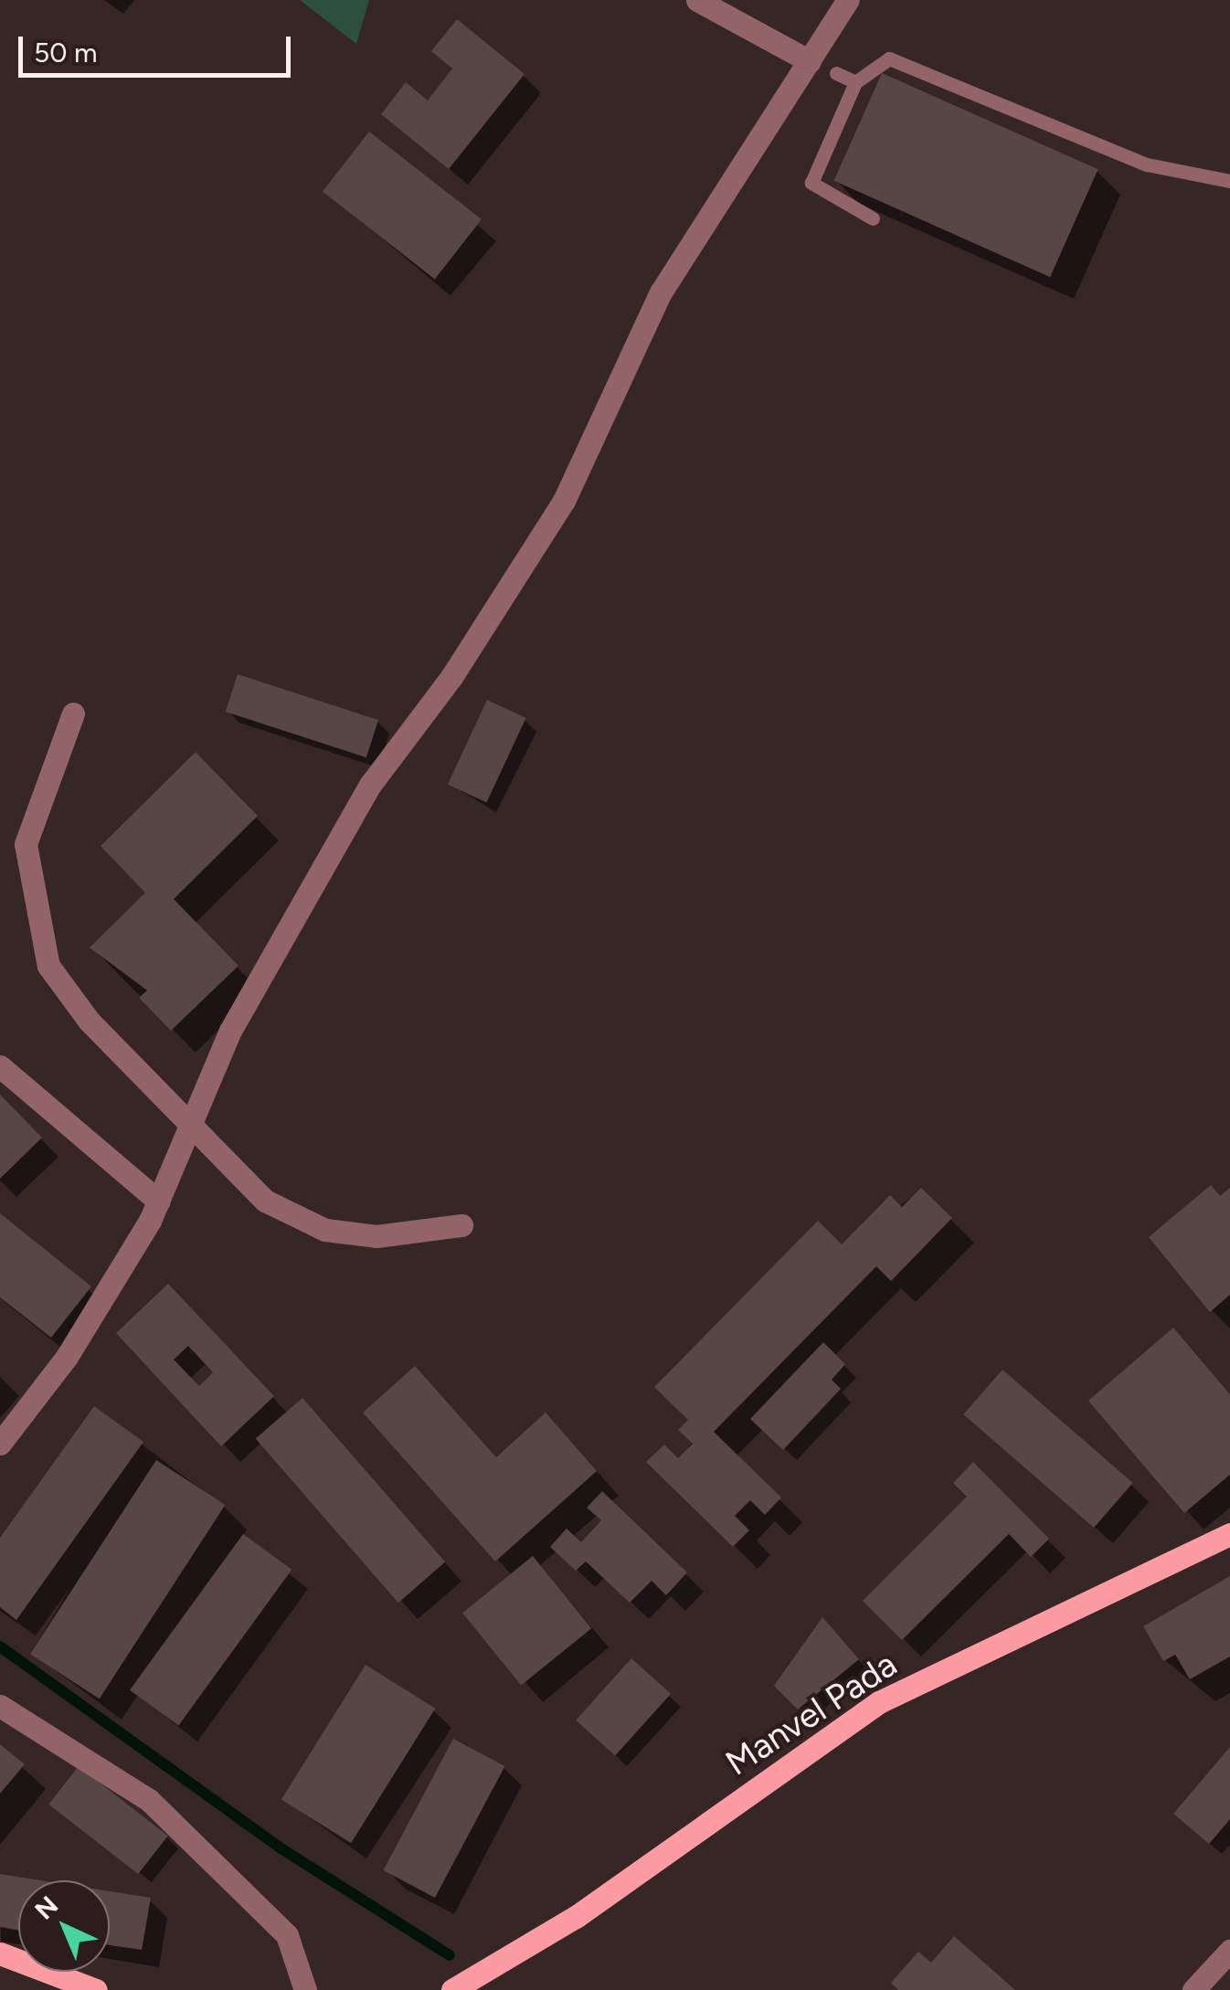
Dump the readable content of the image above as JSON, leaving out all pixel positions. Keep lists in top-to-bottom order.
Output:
{
  "streets": {
    "main road": ["Manvel Pada"]
  },
  "scale_bar": "50 m",
  "north": "top left"
}
